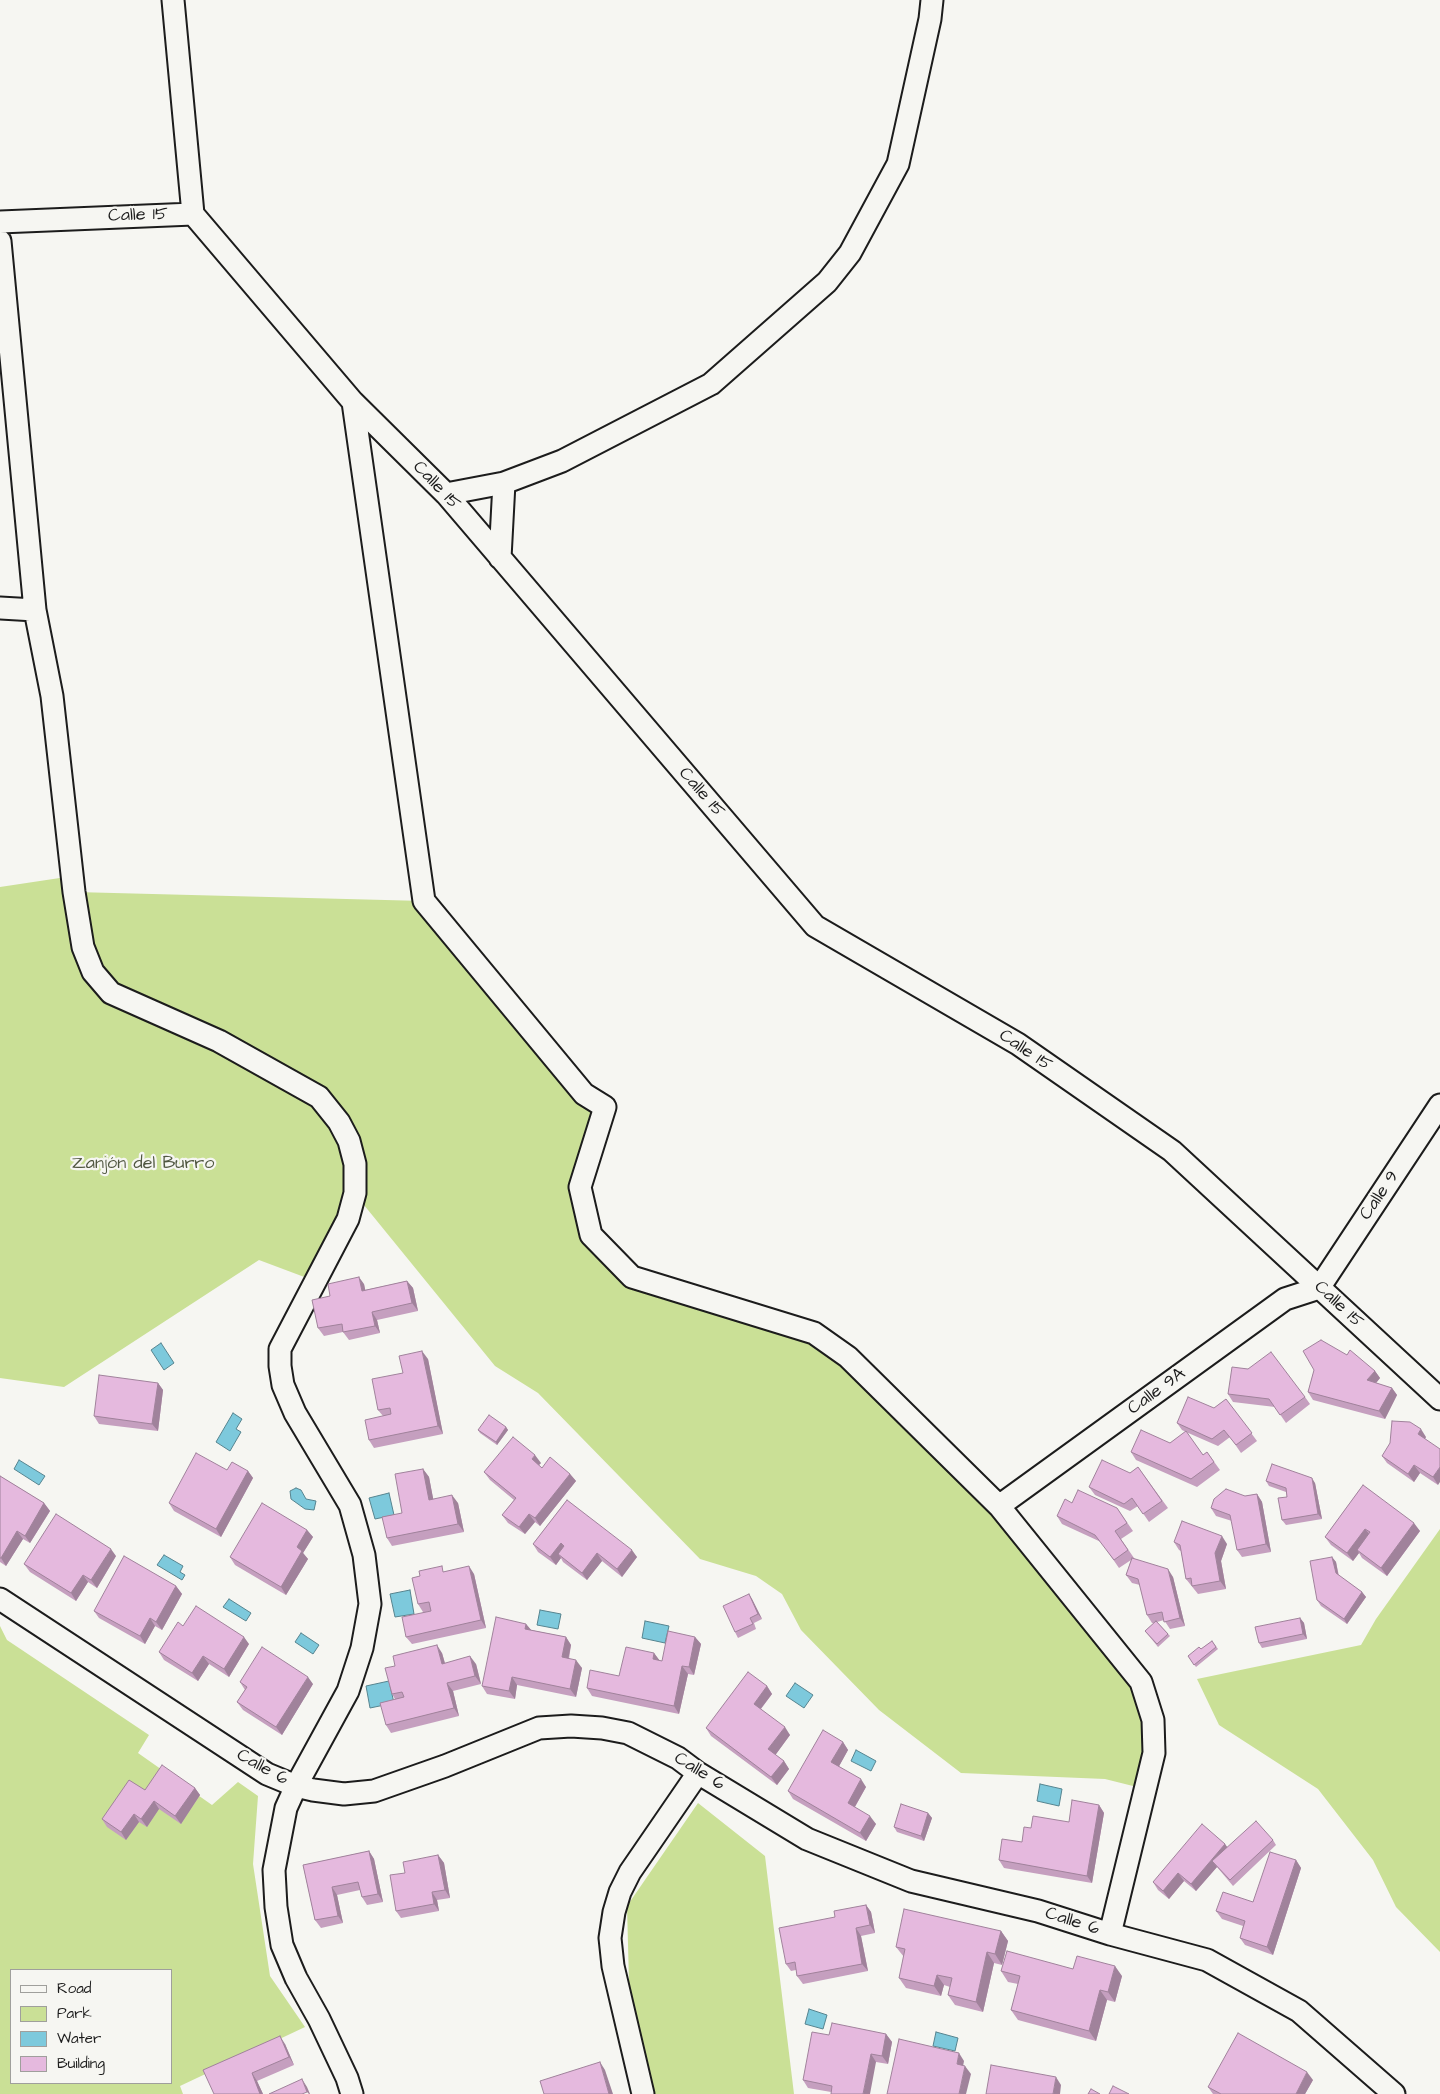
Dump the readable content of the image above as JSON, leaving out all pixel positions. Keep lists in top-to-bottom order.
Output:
{
  "streets": {
    "street": [
      "Calle 15",
      "Calle 9",
      "Calle 9A",
      "Calle 6"
    ]
  },
  "crossings": [
    ["Calle 15", "Calle 9"],
    ["Calle 15", "Calle 9A"],
    ["Calle 9", "Calle 9A"]
  ],
  "parks": ["Zanjón del Burro"],
  "legend": [
    "Road",
    "Park",
    "Water",
    "Building"
  ]
}
